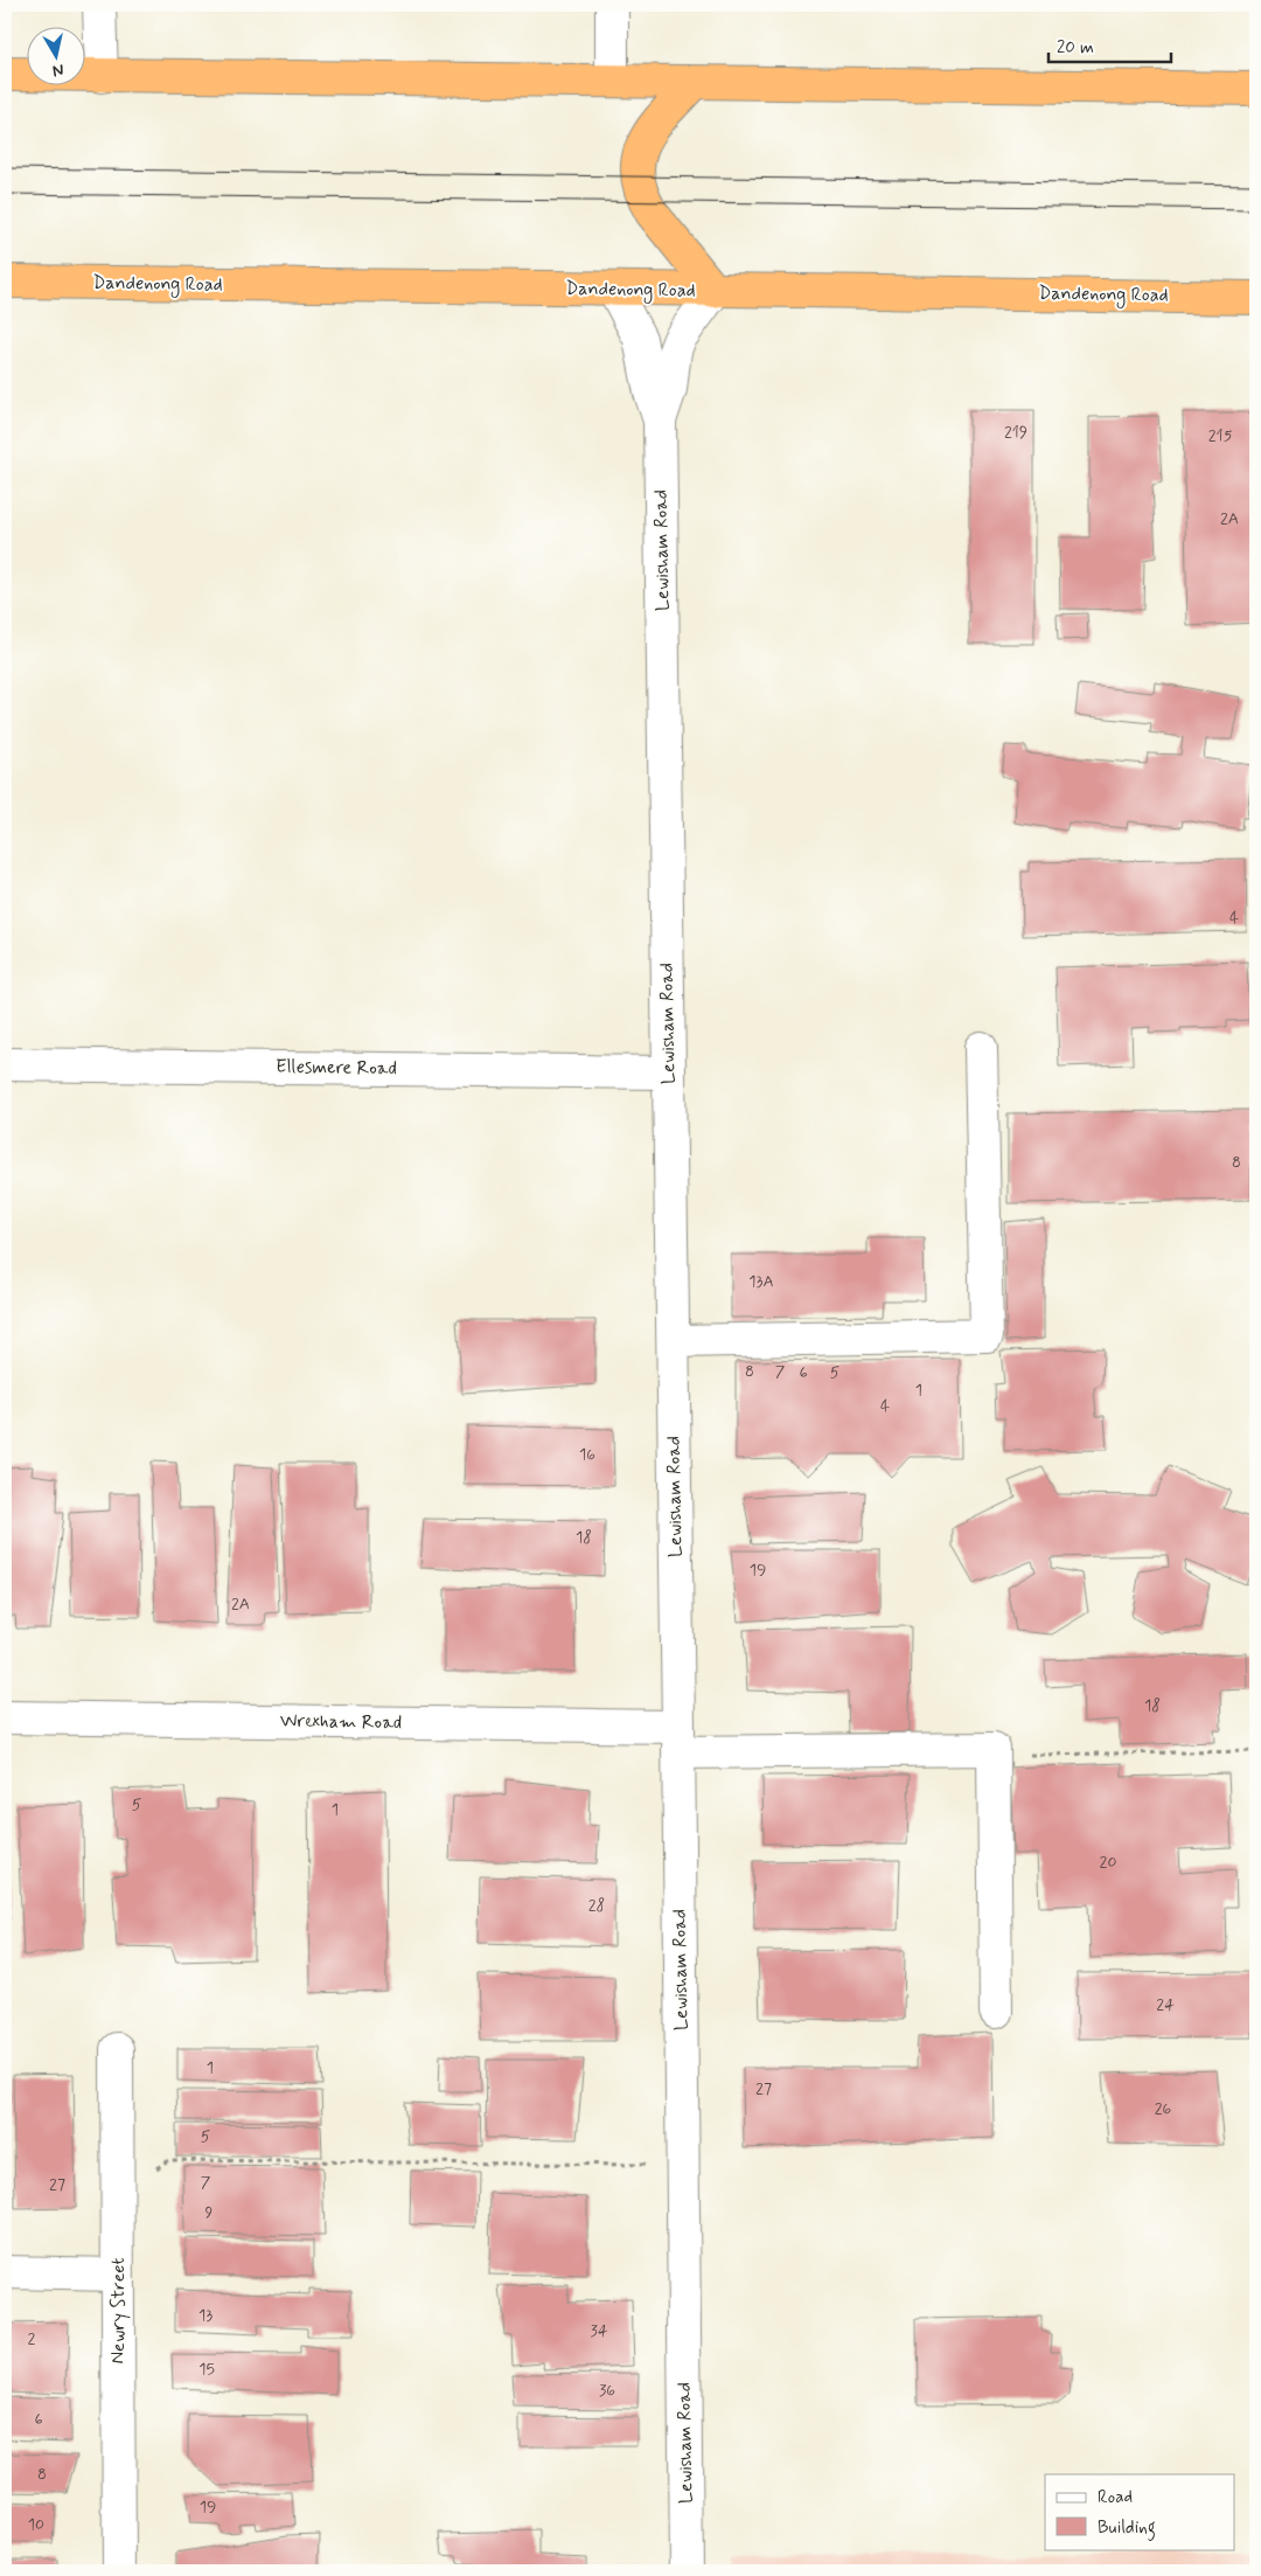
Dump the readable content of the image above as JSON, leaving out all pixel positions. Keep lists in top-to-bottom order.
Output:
{
  "streets": {
    "highway": ["Dandenong Road"],
    "street": [
      "Lewisham Road",
      "Ellesmere Road",
      "Wrexham Road",
      "Newry Street"
    ]
  },
  "crossings": [
    ["Dandenong Road", "Lewisham Road"],
    ["Lewisham Road", "Ellesmere Road"],
    ["Lewisham Road", "Wrexham Road"]
  ],
  "house_numbers": [
    "219",
    "215",
    "2A",
    "4",
    "8",
    "13A",
    "8",
    "7",
    "6",
    "5",
    "1",
    "4",
    "16",
    "18",
    "19",
    "2A",
    "18",
    "5",
    "1",
    "20",
    "28",
    "24",
    "1",
    "27",
    "26",
    "5",
    "7",
    "27",
    "9",
    "13",
    "34",
    "2",
    "15",
    "36",
    "6",
    "8",
    "19",
    "10"
  ],
  "legend": ["Road", "Building"],
  "scale_bar": "20 m",
  "north": "bottom"
}
